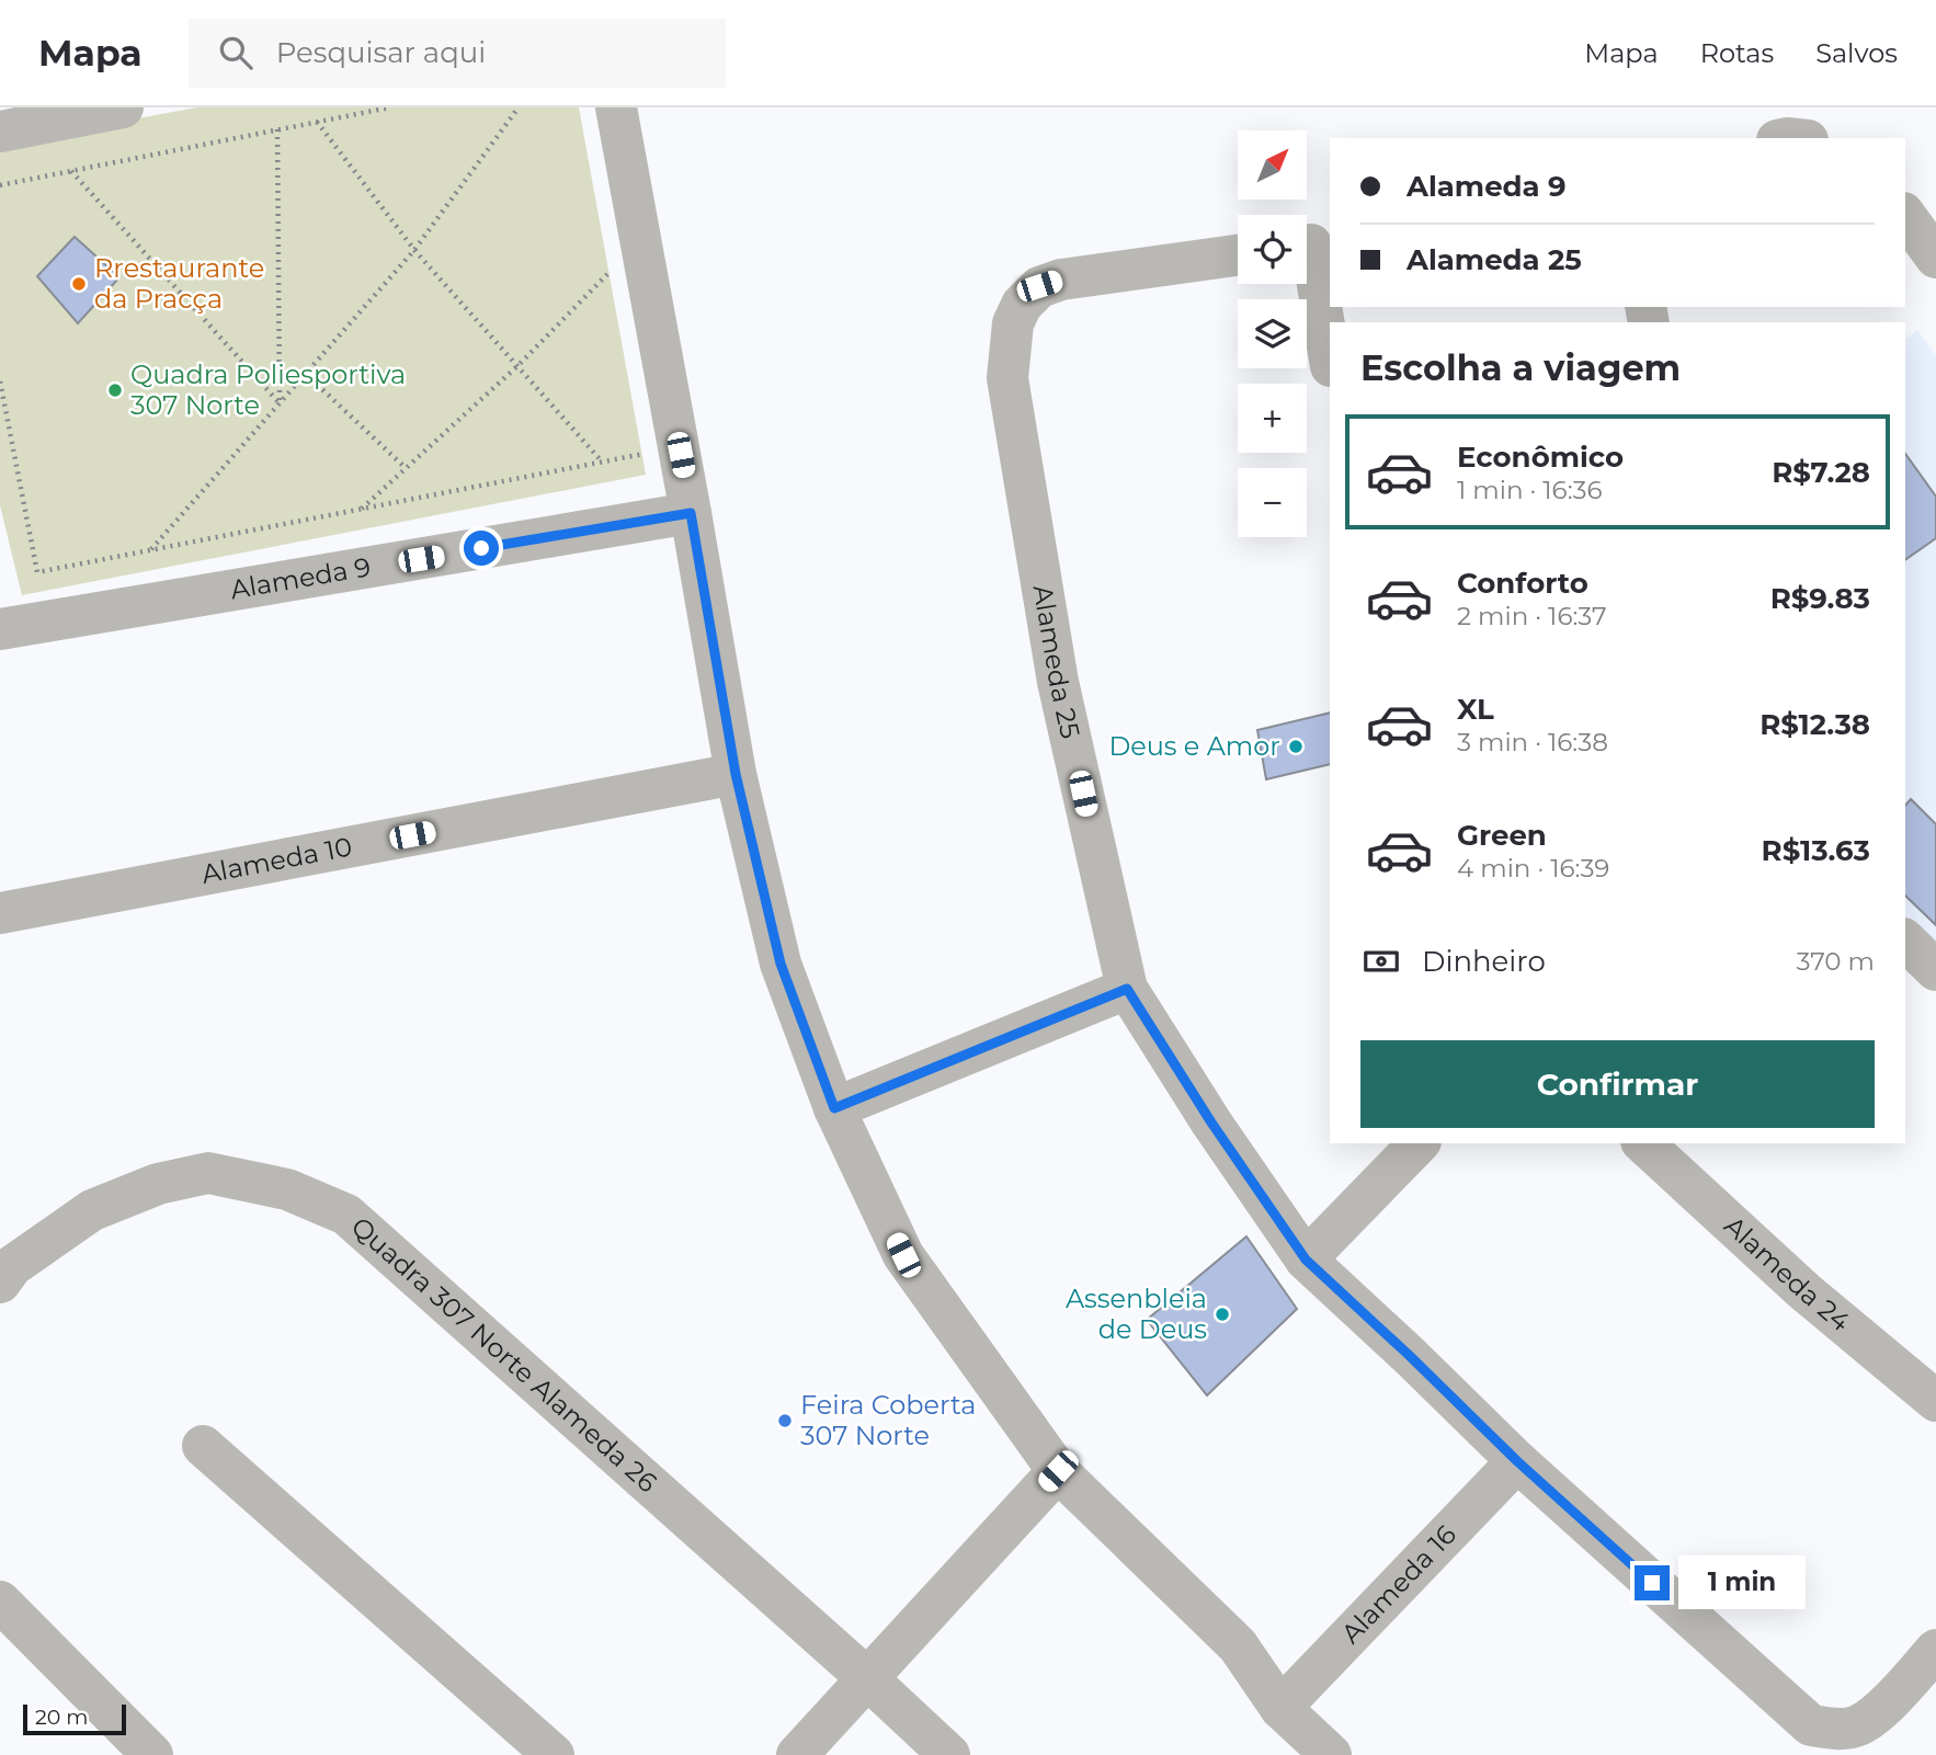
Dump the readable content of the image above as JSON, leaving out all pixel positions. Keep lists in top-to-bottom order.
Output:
{
  "streets": {
    "street": [
      "Alameda 9",
      "Alameda 25",
      "Alameda 10",
      "Alameda 24",
      "Quadra 307 Norte Alameda 26",
      "Alameda 16"
    ]
  },
  "crossings": [
    ["Alameda 25", "Alameda 16"]
  ],
  "places": [
    "Rrestaurante da Pracça",
    "Quadra Poliesportiva 307 Norte",
    "Deus e Amor",
    "Assenbleia de Deus",
    "Feira Coberta 307 Norte"
  ],
  "scale_bar": "20 m",
  "north": "top right",
  "page": {
    "header": "Mapa",
    "search": "Pesquisar aqui",
    "nav": ["Mapa", "Rotas", "Salvos"],
    "map_buttons": ["+", "−"],
    "banner": ["Alameda 9", "Alameda 25"],
    "heading": "Escolha a viagem",
    "list": [
      {
        "name": "Econômico",
        "note": "1 min · 16:36",
        "value": "R$7.28"
      },
      {
        "name": "Conforto",
        "note": "2 min · 16:37",
        "value": "R$9.83"
      },
      {
        "name": "XL",
        "note": "3 min · 16:38",
        "value": "R$12.38"
      },
      {
        "name": "Green",
        "note": "4 min · 16:39",
        "value": "R$13.63"
      }
    ],
    "pay": ["Dinheiro", "370 m"],
    "buttons": "Confirmar",
    "bubble": "1 min",
    "scale": "20 m"
  }
}
